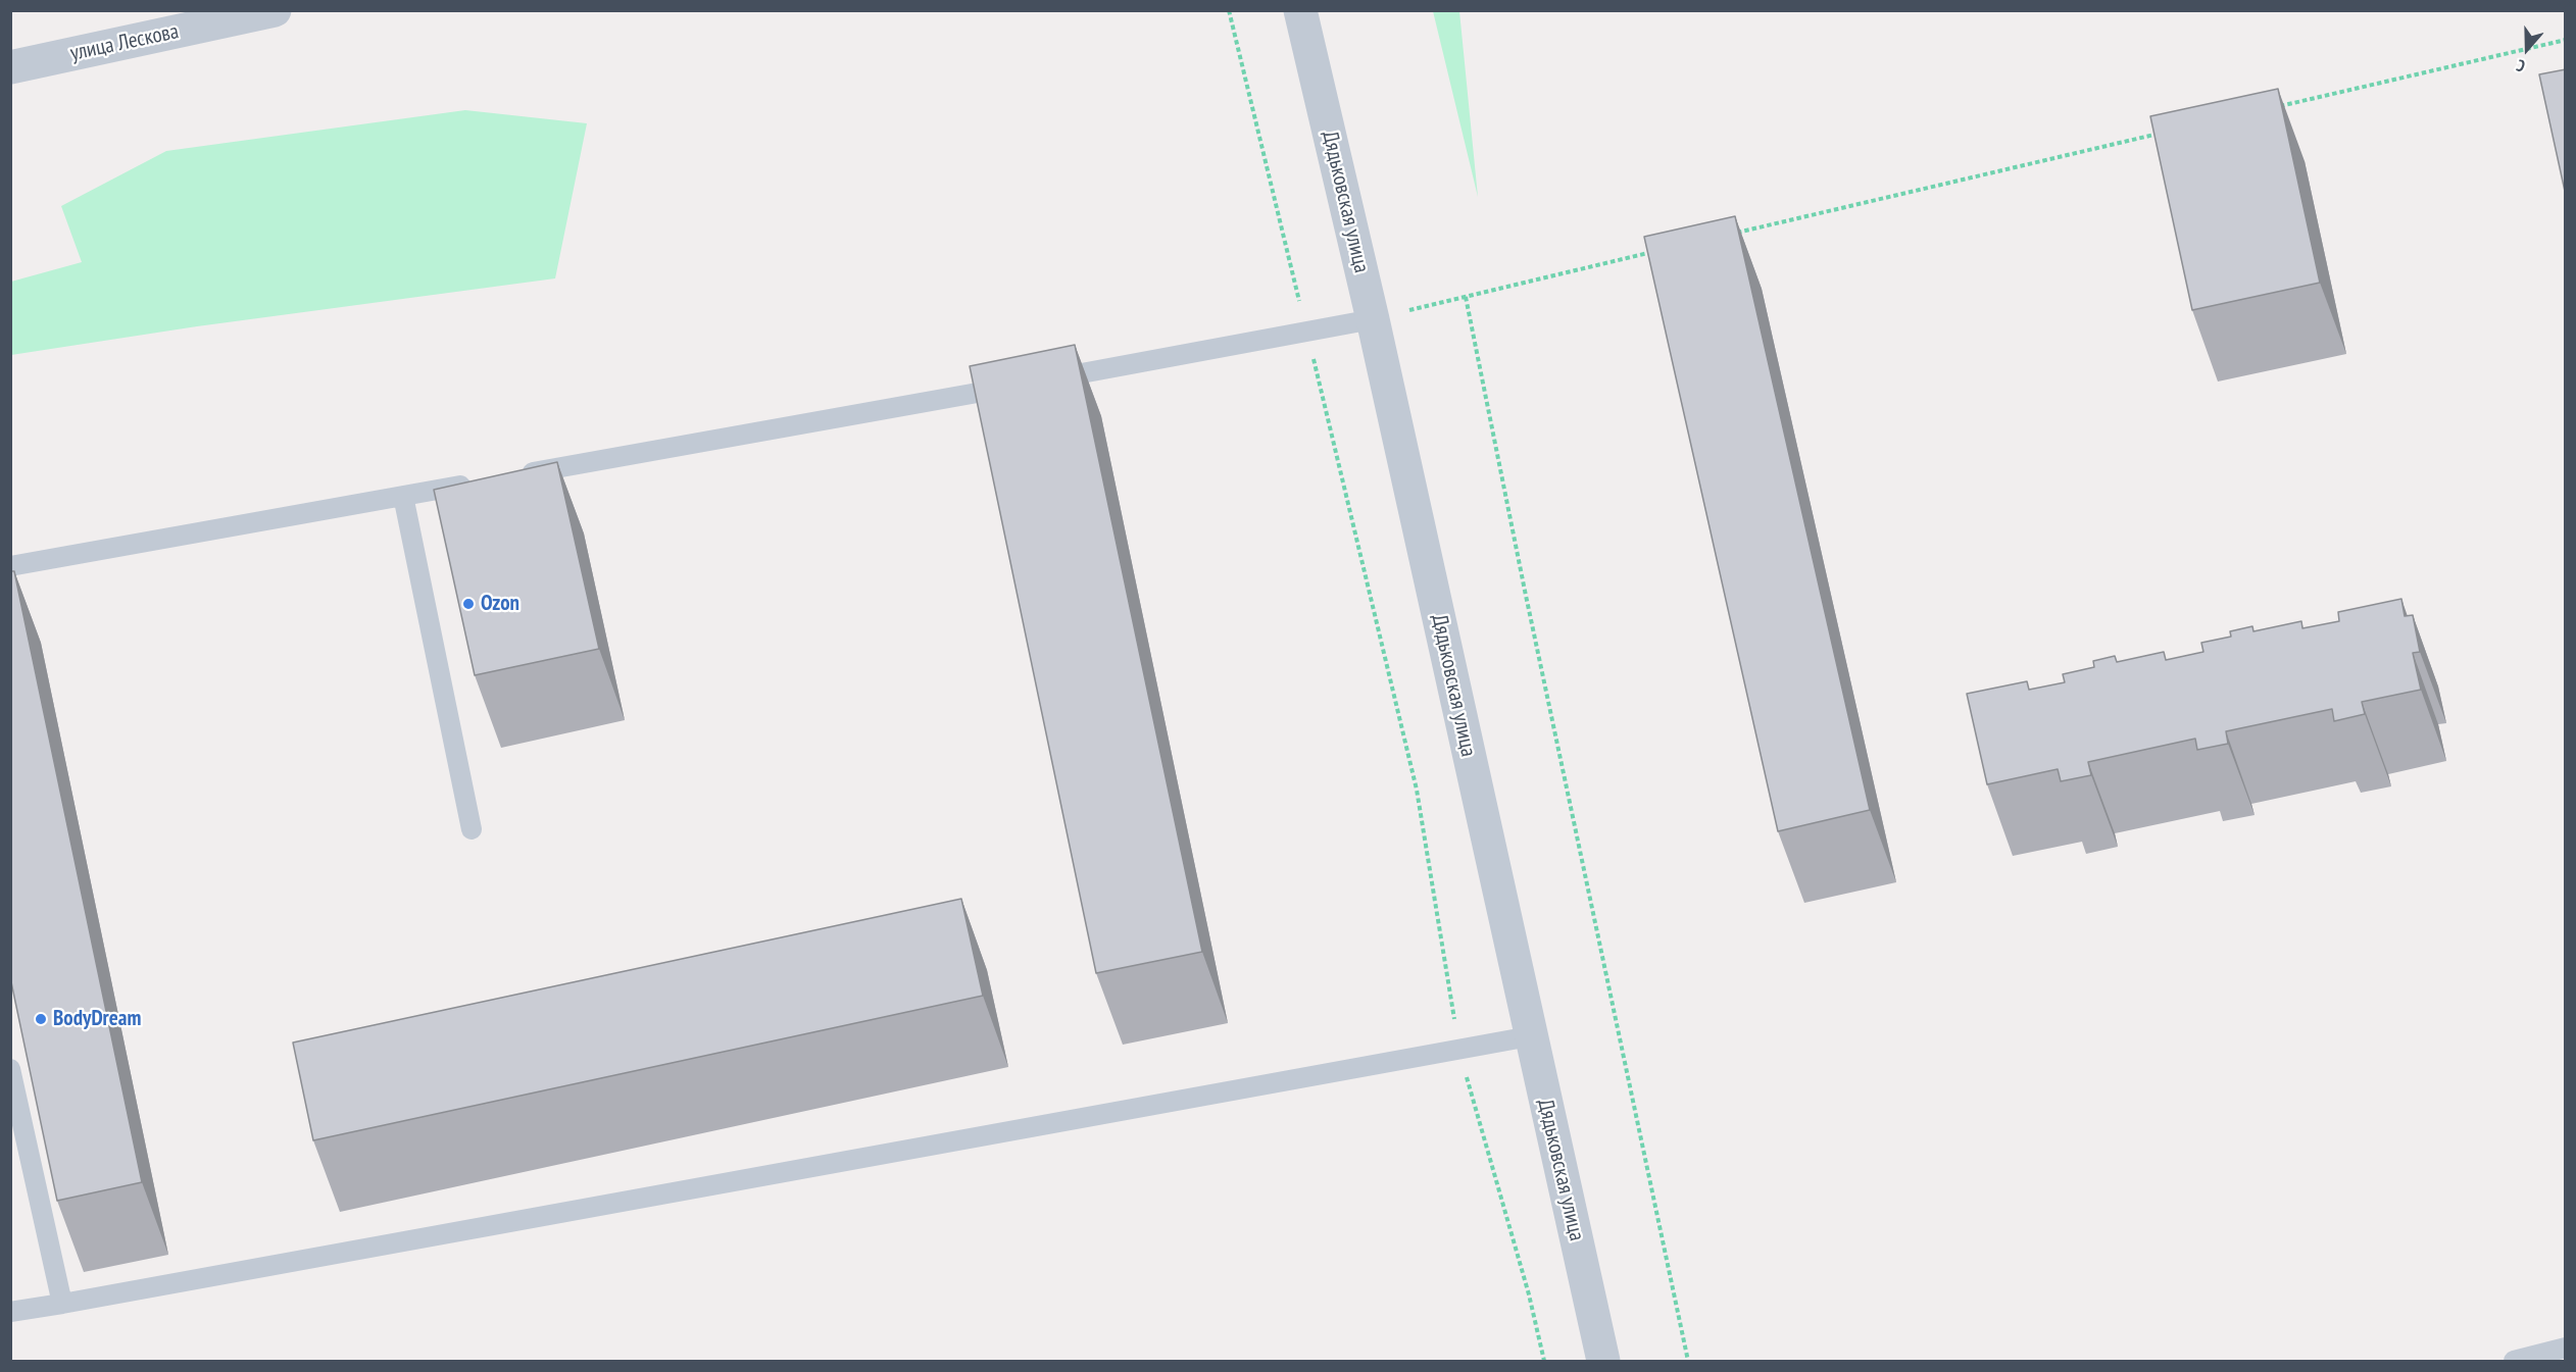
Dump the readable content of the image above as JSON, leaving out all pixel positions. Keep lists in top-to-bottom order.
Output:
{
  "streets": {
    "street": ["улица Лескова", "Дядьковская улица"]
  },
  "places": ["Ozon", "BodyDream"],
  "north": "bottom"
}
